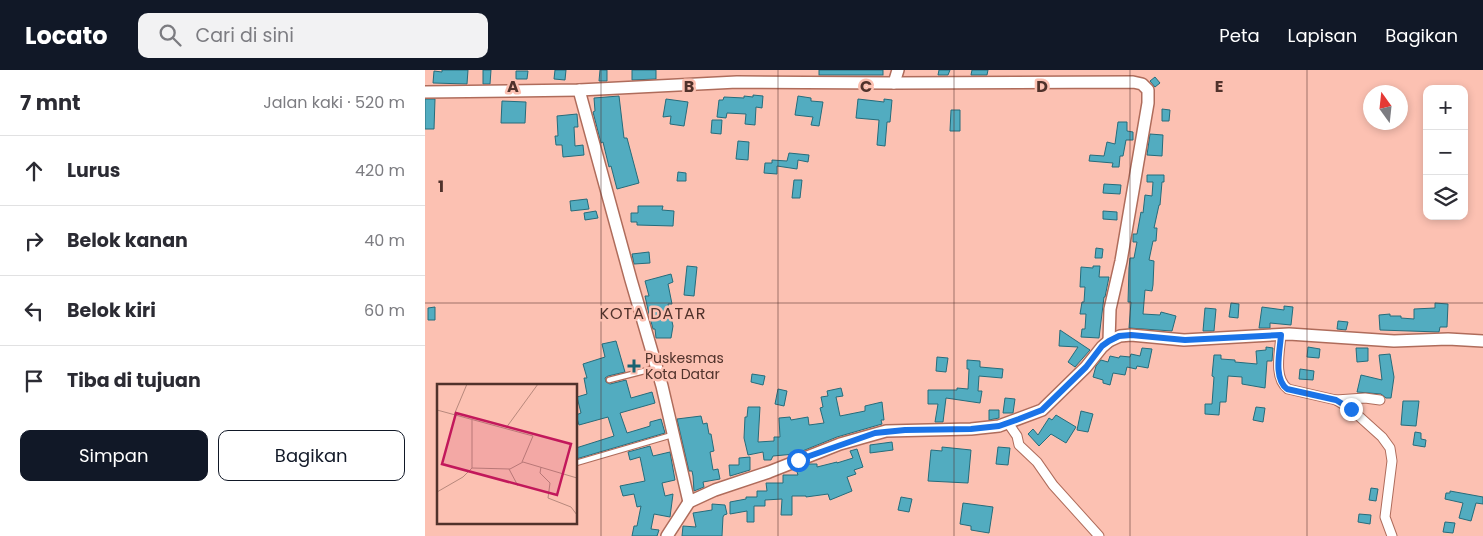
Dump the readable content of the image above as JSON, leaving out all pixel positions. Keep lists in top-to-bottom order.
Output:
{
  "districts": ["KOTA DATAR"],
  "places": {
    "health": ["Puskesmas Kota Datar"]
  },
  "north": "top",
  "page": {
    "header": "Locato",
    "search": "Cari di sini",
    "nav": ["Peta", "Lapisan", "Bagikan"],
    "heading": ["7 mnt", "Jalan kaki · 520 m"],
    "map_buttons": ["+", "−"],
    "list": [
      ["Lurus", "420 m"],
      ["Belok kanan", "40 m"],
      ["Belok kiri", "60 m"],
      "Tiba di tujuan"
    ],
    "buttons": ["Simpan", "Bagikan"]
  },
  "grid": {
    "columns": [
      "A",
      "B",
      "C",
      "D",
      "E"
    ],
    "rows": ["1"]
  }
}
